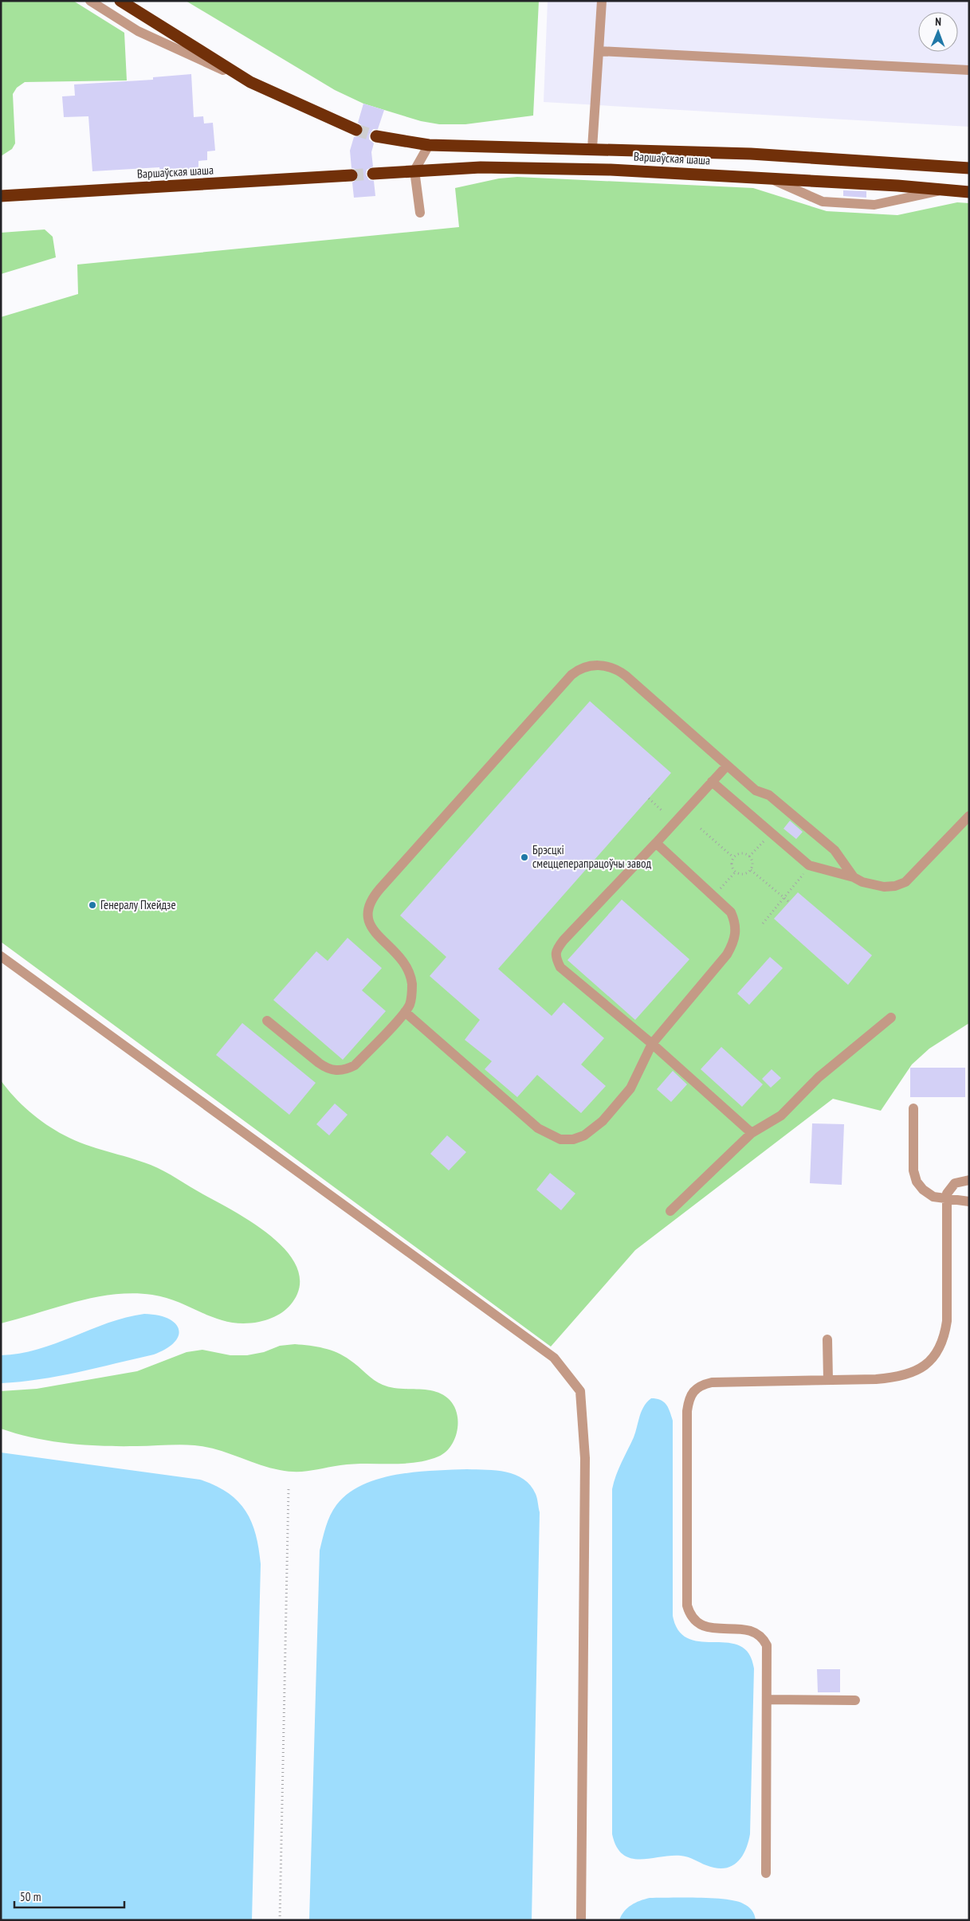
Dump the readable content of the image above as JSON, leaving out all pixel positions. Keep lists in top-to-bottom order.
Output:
{
  "streets": {
    "highway": ["Варшаўская шаша"]
  },
  "places": ["Брэсцкі смеццеперапрацоўчы завод", "Генералу Пхейдзе"],
  "scale_bar": "50 m",
  "north": "top"
}
